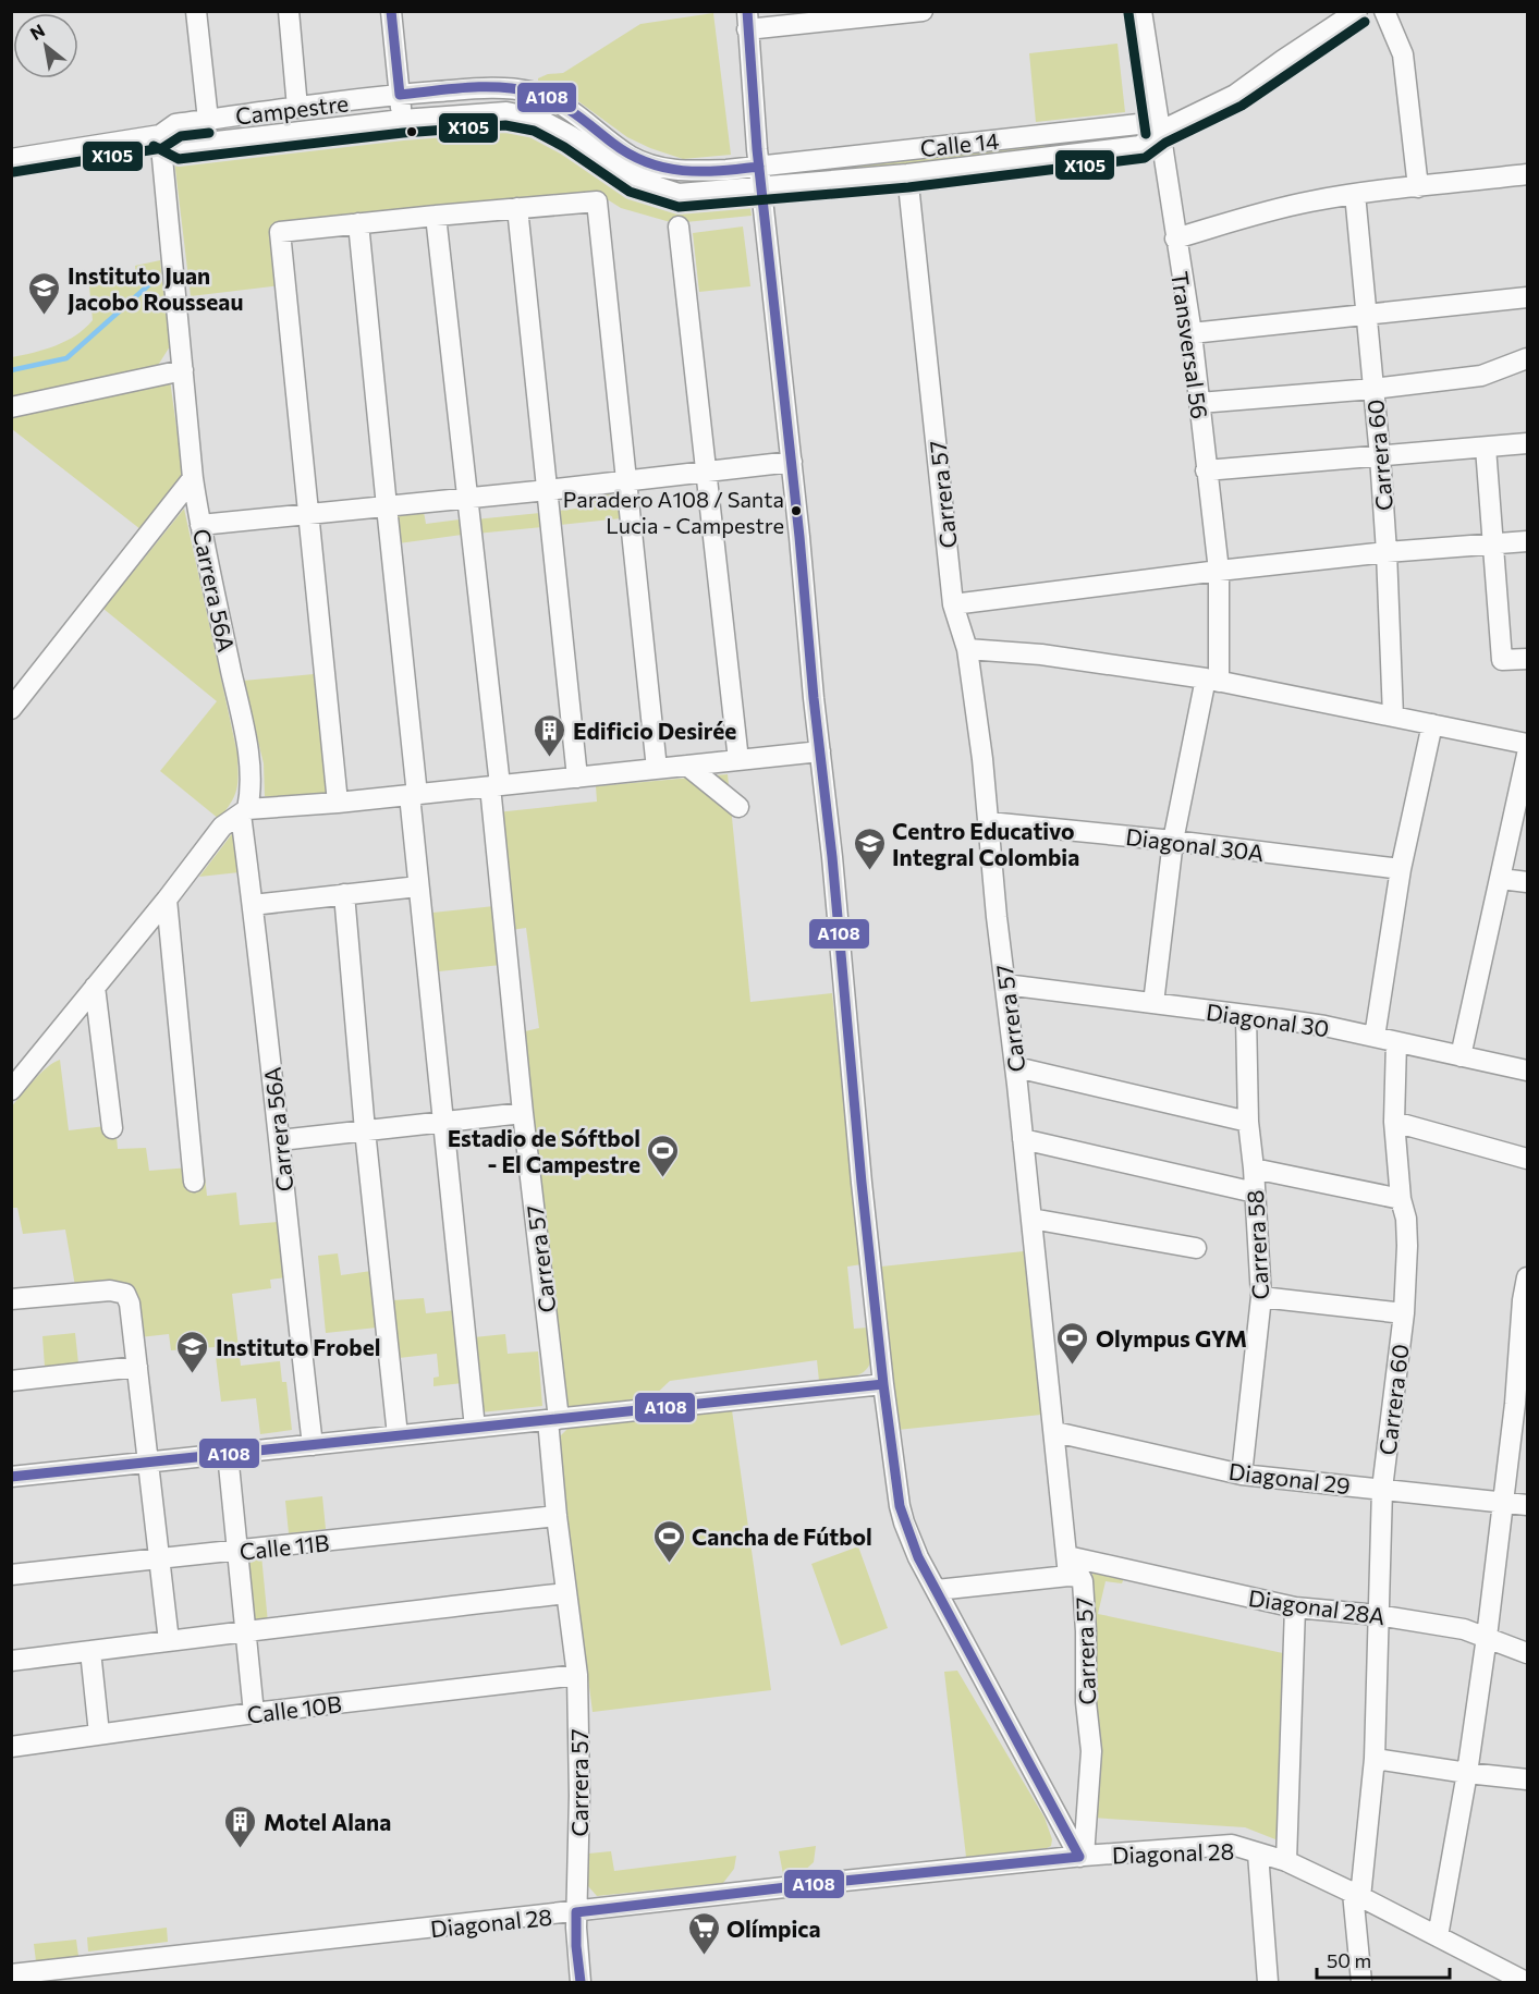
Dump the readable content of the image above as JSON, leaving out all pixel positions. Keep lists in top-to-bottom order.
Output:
{
  "streets": {
    "street": [
      "Campestre",
      "Calle 14",
      "Transversal 56",
      "Carrera 60",
      "Carrera 57",
      "Carrera 56A",
      "Diagonal 30A",
      "Diagonal 30",
      "Carrera 58",
      "Diagonal 29",
      "Calle 11B",
      "Diagonal 28A",
      "Calle 10B",
      "Diagonal 28"
    ]
  },
  "crossings": [
    ["Campestre", "Calle 14"],
    ["Campestre", "Carrera 56A"],
    ["Calle 14", "Transversal 56"],
    ["Calle 14", "Carrera 57"],
    ["Carrera 60", "Diagonal 30"],
    ["Carrera 60", "Diagonal 29"],
    ["Carrera 60", "Diagonal 28A"],
    ["Carrera 60", "Diagonal 28"],
    ["Carrera 57", "Diagonal 30A"],
    ["Carrera 57", "Diagonal 30"],
    ["Carrera 57", "Diagonal 29"],
    ["Carrera 57", "Calle 11B"],
    ["Carrera 57", "Diagonal 28A"],
    ["Carrera 57", "Calle 10B"],
    ["Carrera 57", "Diagonal 28"],
    ["Diagonal 30", "Carrera 58"],
    ["Carrera 58", "Diagonal 29"]
  ],
  "places": {
    "school or university": ["Instituto Juan Jacobo Rousseau", "Centro Educativo Integral Colombia", "Instituto Frobel"],
    "other": ["Paradero A108 / Santa Lucia - Campestre"],
    "building": ["Edificio Desirée", "Motel Alana"],
    "sports": ["Estadio de Sóftbol - El Campestre", "Olympus GYM", "Cancha de Fútbol"],
    "supermarket": ["Olímpica"]
  },
  "lines": ["transit line A108", "transit line X105"],
  "scale_bar": "50 m",
  "north": "top left"
}
